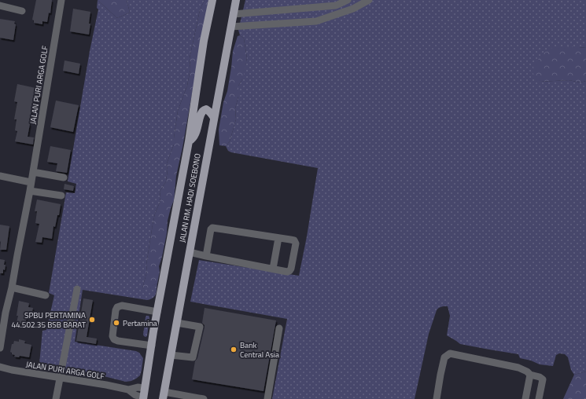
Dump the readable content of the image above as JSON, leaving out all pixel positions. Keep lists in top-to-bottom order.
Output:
{
  "streets": {
    "main road": ["JALAN RM. HADI SOEBONO"],
    "street": ["JALAN PURI ARGA GOLF"]
  },
  "crossings": [
    ["JALAN PURI ARGA GOLF", "JALAN RM. HADI SOEBONO"]
  ],
  "places": ["SPBU PERTAMINA 44.502.35 BSB BARAT", "Pertamina", "Bank Central Asia"]
}
